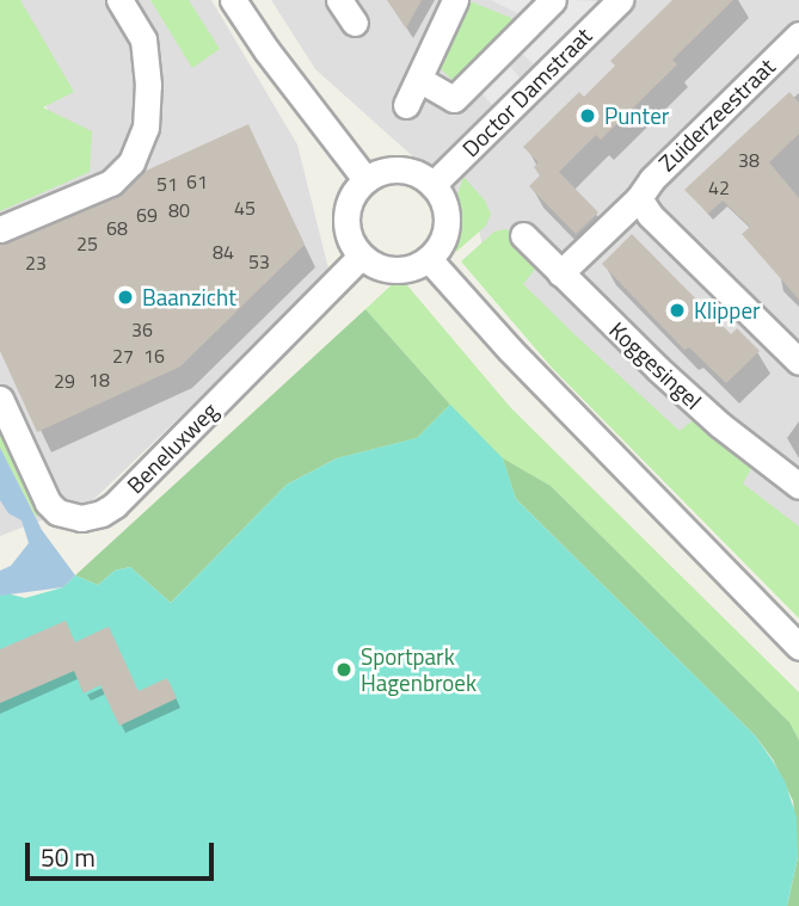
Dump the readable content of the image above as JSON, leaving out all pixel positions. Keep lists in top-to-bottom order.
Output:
{
  "streets": {
    "street": [
      "Doctor Damstraat",
      "Zuiderzeestraat",
      "Koggesingel",
      "Beneluxweg"
    ]
  },
  "crossings": [
    ["Doctor Damstraat", "Beneluxweg"],
    ["Zuiderzeestraat", "Koggesingel"]
  ],
  "places": [
    "Punter",
    "Baanzicht",
    "Klipper",
    "Sportpark Hagenbroek"
  ],
  "house_numbers": [
    "38",
    "61",
    "51",
    "42",
    "45",
    "80",
    "69",
    "68",
    "25",
    "84",
    "53",
    "23",
    "36",
    "27",
    "16",
    "18",
    "29"
  ],
  "scale_bar": "50 m"
}
